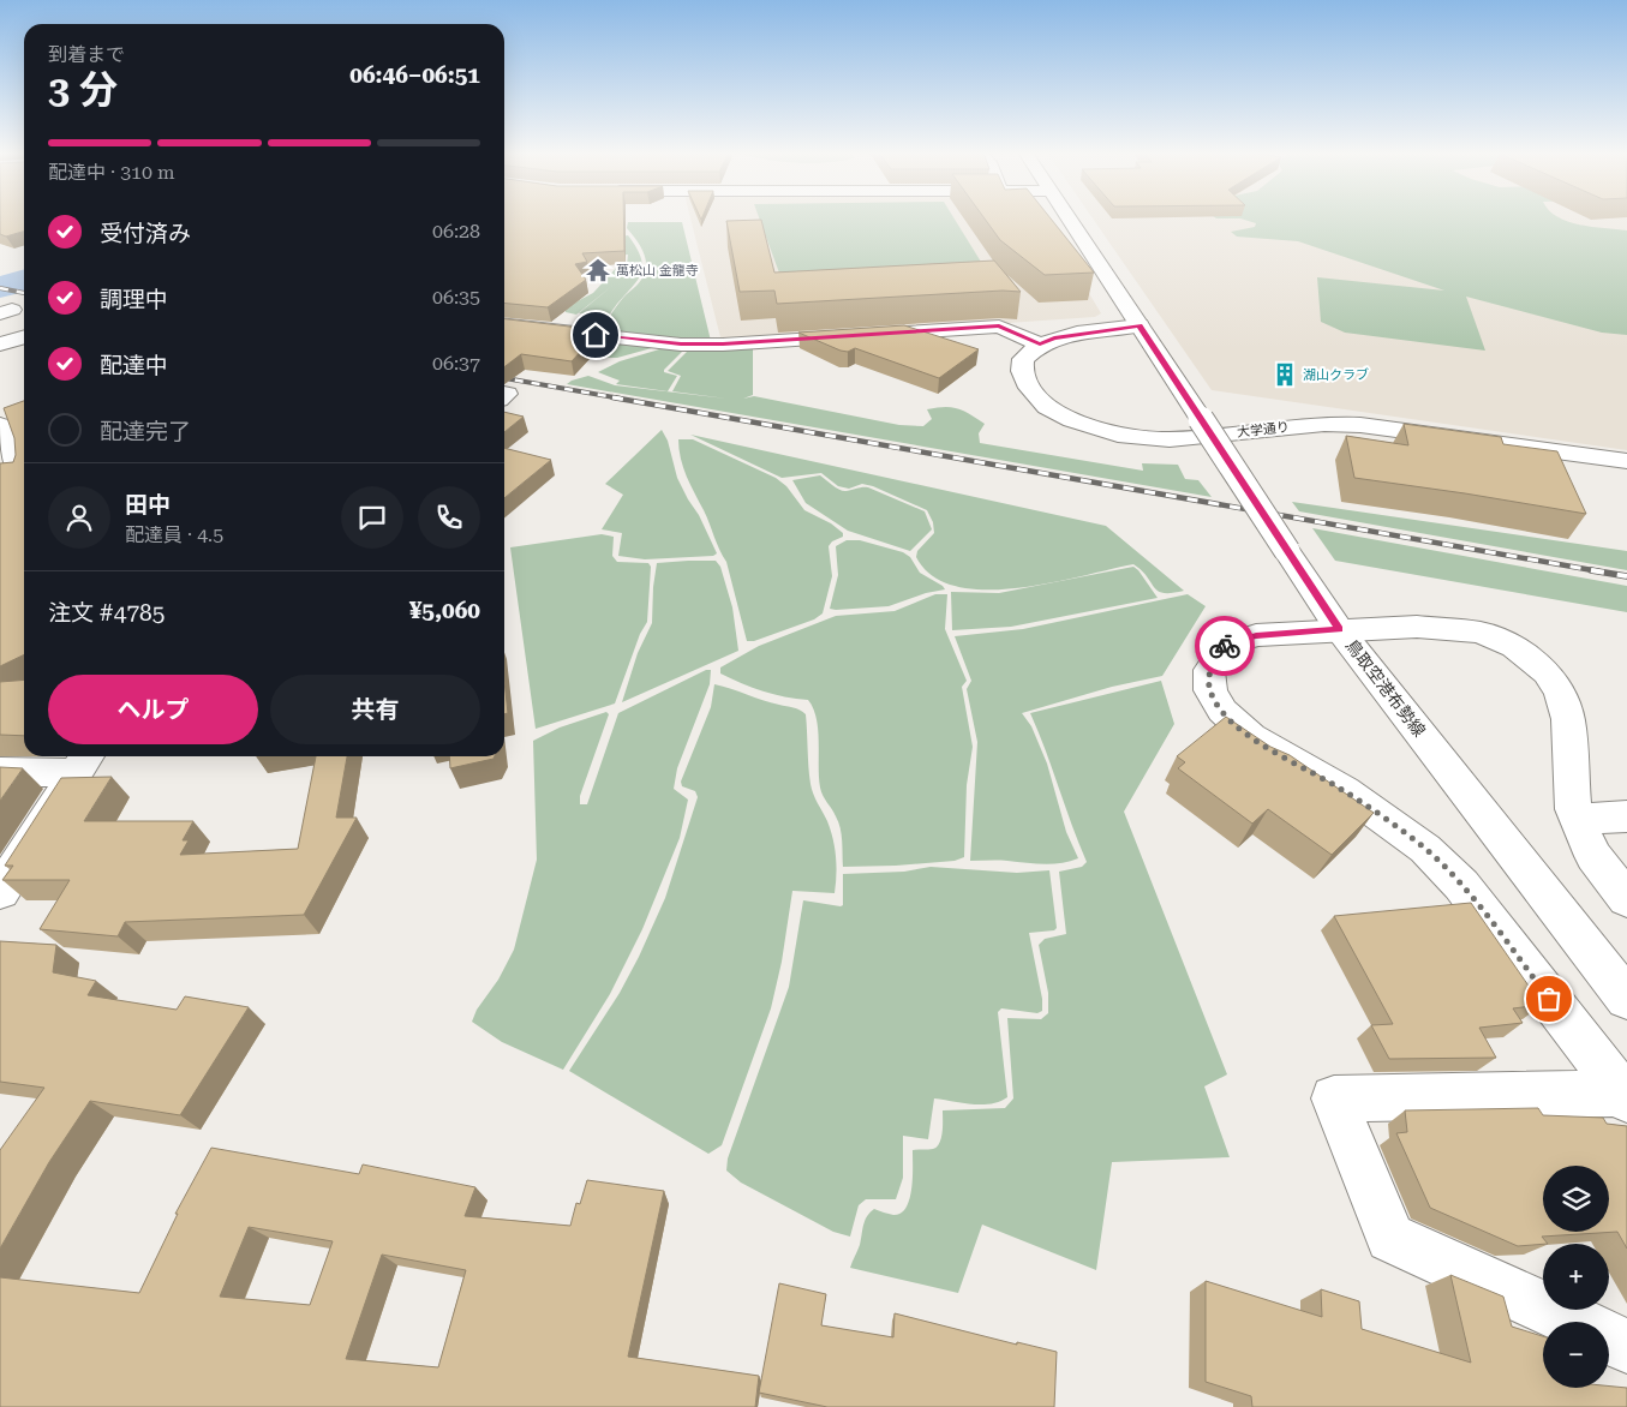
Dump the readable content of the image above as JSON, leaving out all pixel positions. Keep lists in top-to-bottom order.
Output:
{
  "streets": {
    "street": ["大学通り", "鳥取空港布勢線"]
  },
  "places": {
    "temple": ["萬松山 金龍寺"],
    "building": ["湖山クラブ"]
  },
  "page": {
    "heading": ["3 分", "到着まで", "06:46–06:51"],
    "panel": [
      "田中",
      "配達員 · 4.5",
      "注文 #4785",
      "¥5,060"
    ],
    "bar": "配達中 · 310 m",
    "list": [
      ["受付済み", "06:28"],
      ["調理中", "06:35"],
      ["配達中", "06:37"],
      "配達完了"
    ],
    "buttons": ["ヘルプ", "共有"],
    "map_buttons": ["+", "−"]
  }
}
